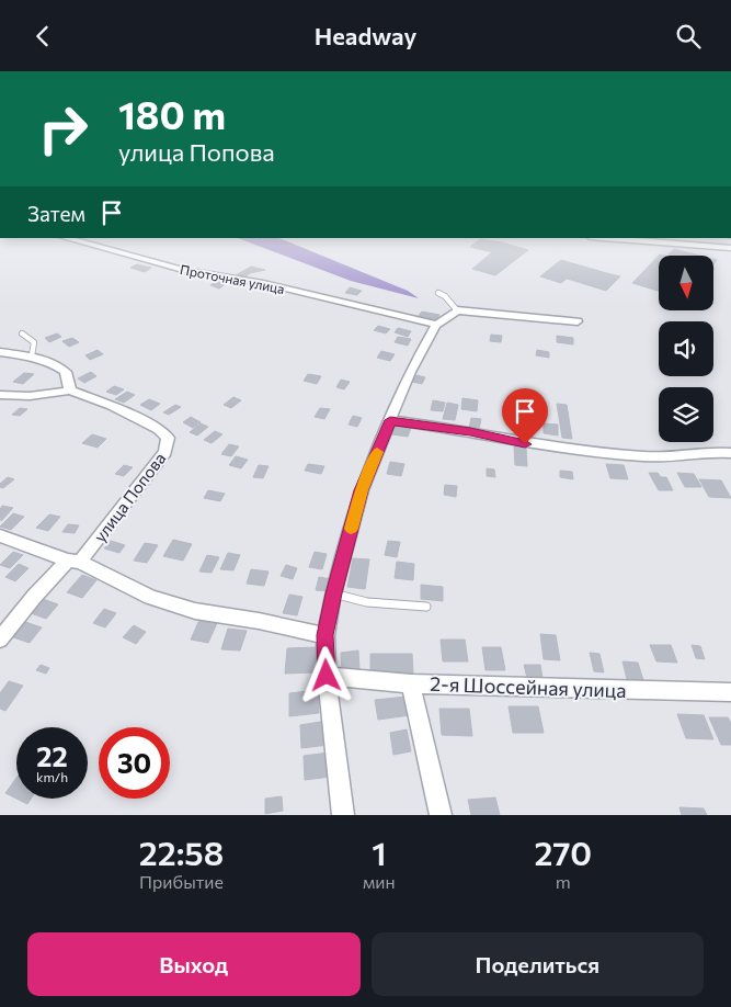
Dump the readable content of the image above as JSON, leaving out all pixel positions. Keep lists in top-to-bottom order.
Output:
{
  "streets": {
    "street": ["Проточная улица", "улица Попова", "2-я Шоссейная улица"]
  },
  "north": "bottom",
  "page": {
    "header": "Headway",
    "turn": ["180 m", "улица Попова"],
    "then": "Затем",
    "speed": "22 km/h",
    "limit": "30",
    "eta": [
      "22:58",
      "Прибытие",
      "1",
      "мин",
      "270",
      "m"
    ],
    "buttons": ["Выход", "Поделиться"]
  }
}
